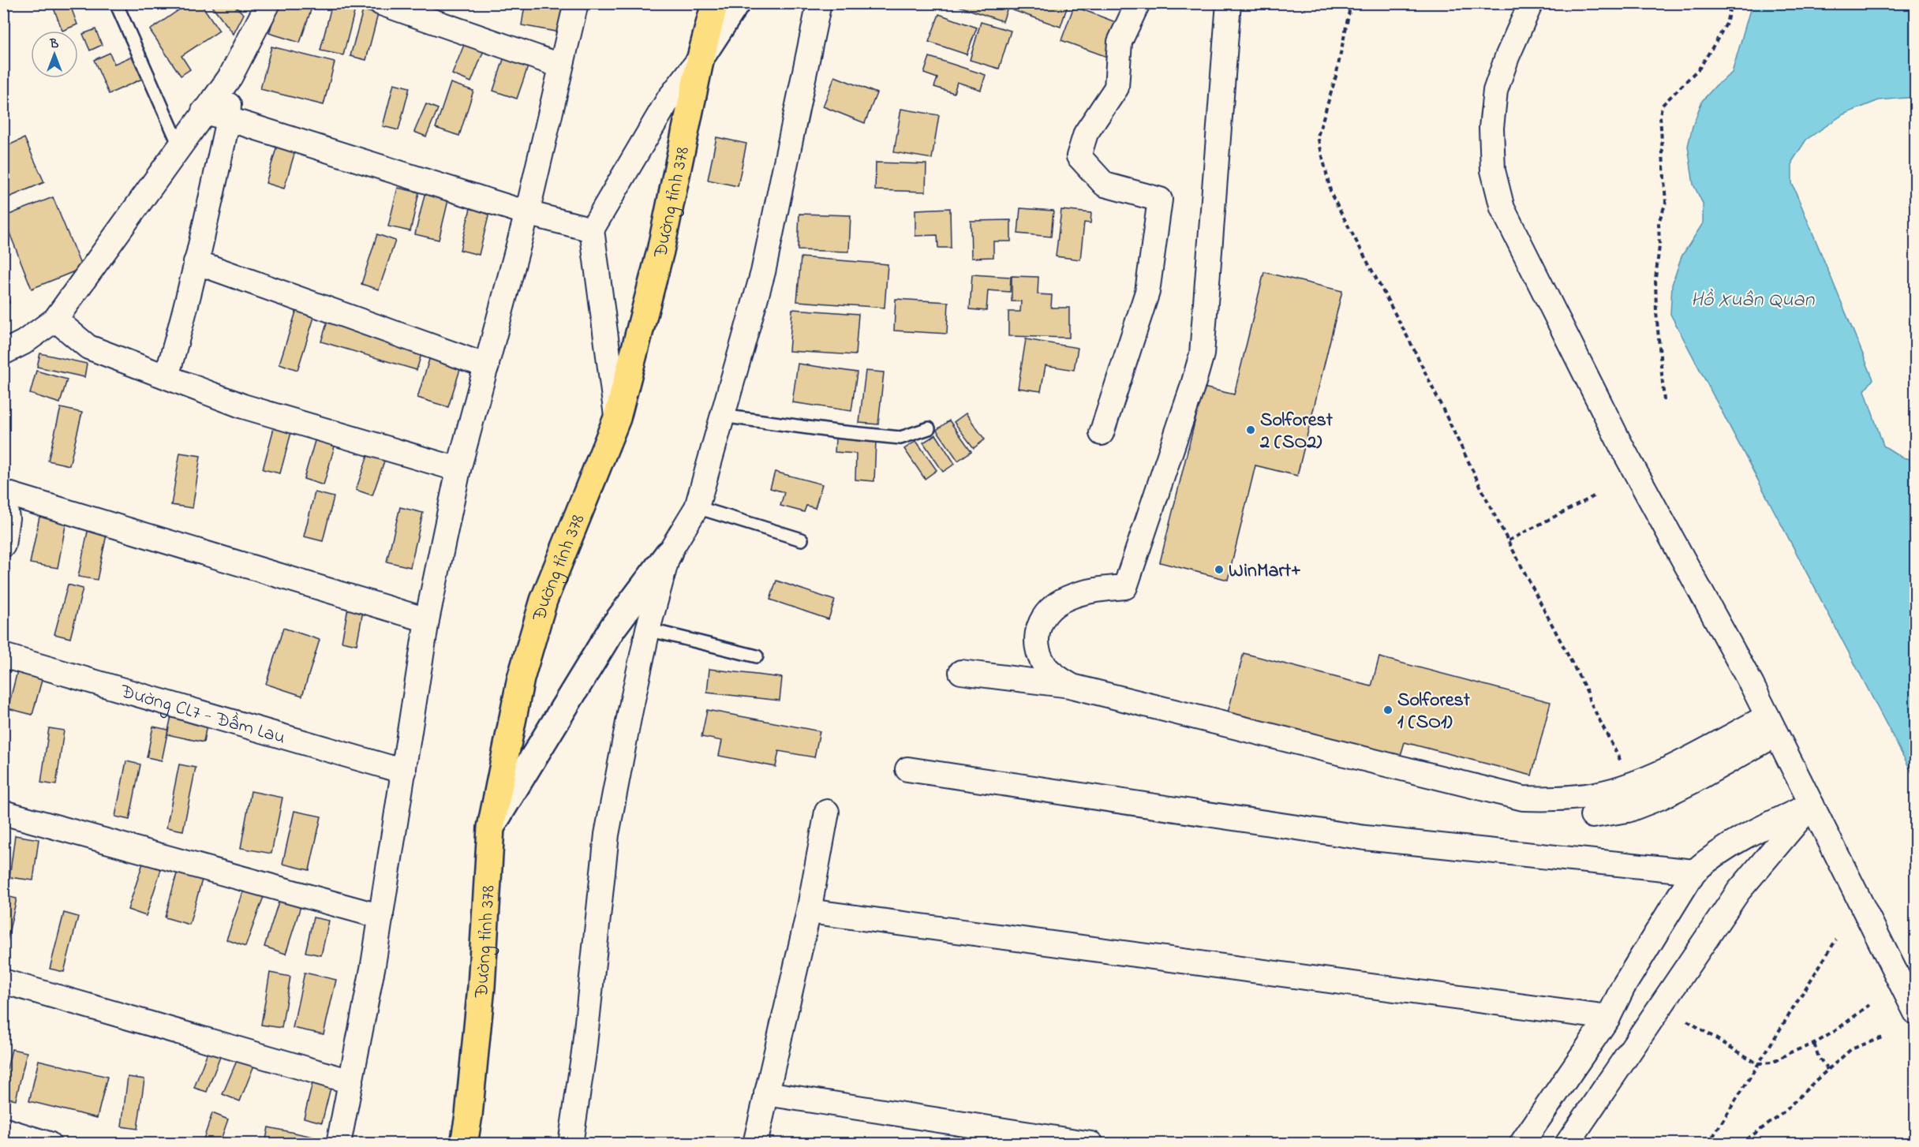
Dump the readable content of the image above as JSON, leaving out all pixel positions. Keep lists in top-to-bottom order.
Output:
{
  "streets": {
    "main road": ["Đường tỉnh 378"],
    "street": ["Đường CL7 - Đầm Lau"]
  },
  "water": ["Hồ Xuân Quan"],
  "places": ["Solforest 2 (SO2)", "WinMart+", "Solforest 1 (SO1)"],
  "north": "top"
}
